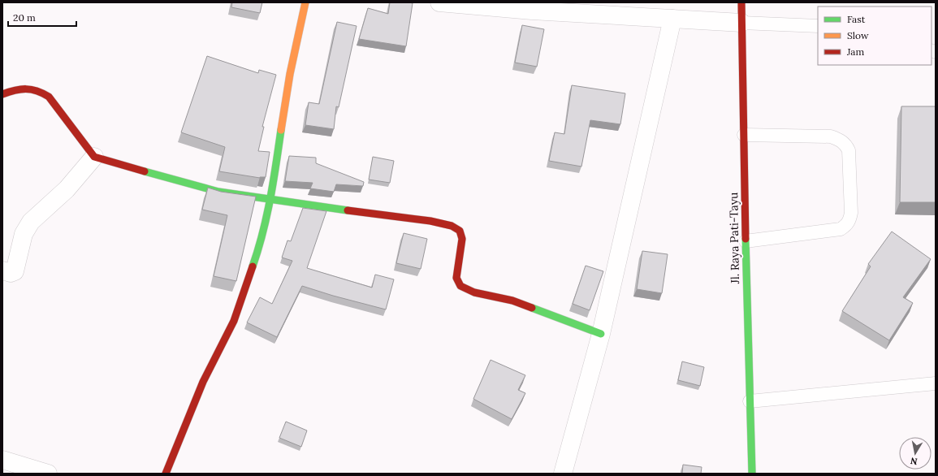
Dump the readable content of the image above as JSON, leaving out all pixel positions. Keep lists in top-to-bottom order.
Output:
{
  "streets": {
    "street": ["Jl. Raya Pati-Tayu"]
  },
  "legend": ["Fast", "Slow", "Jam"],
  "scale_bar": "20 m",
  "north": "bottom"
}
